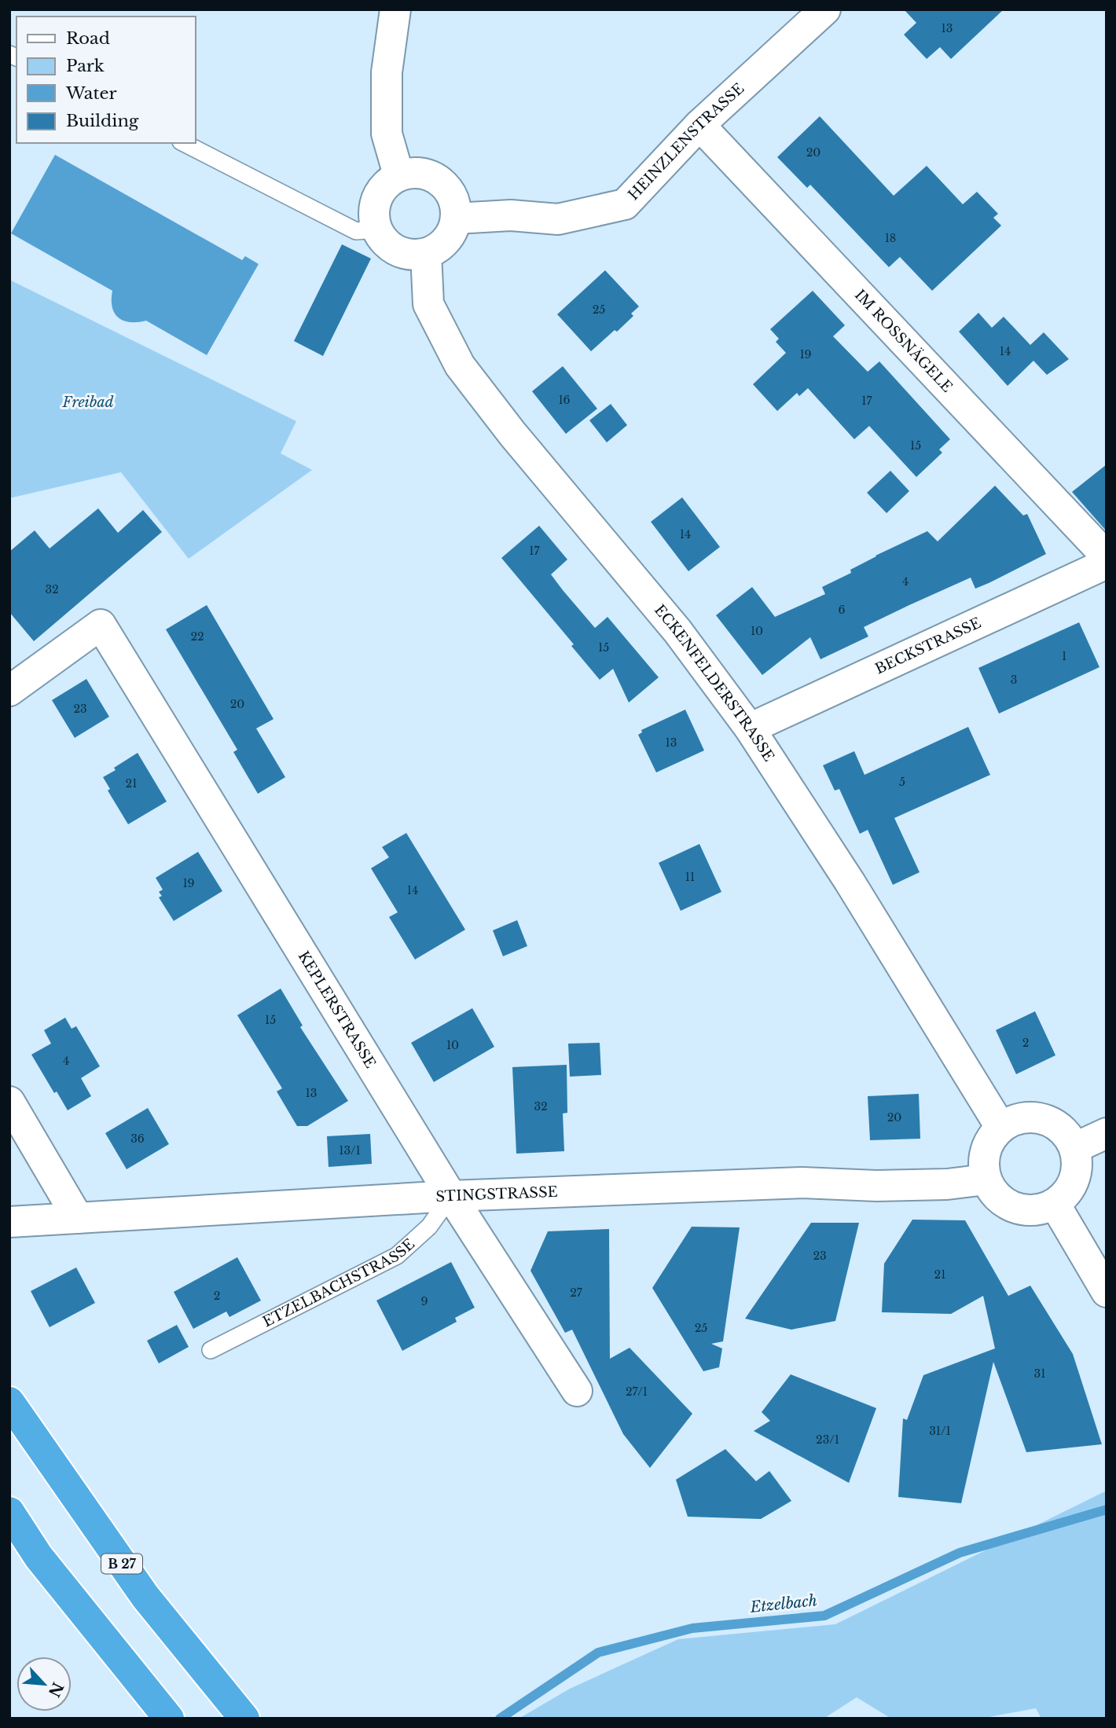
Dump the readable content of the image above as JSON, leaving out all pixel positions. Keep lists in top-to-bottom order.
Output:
{
  "streets": {
    "highway": ["B 27"],
    "street": [
      "HEINZLENSTRASSE",
      "IM ROSSNÄGELE",
      "BECKSTRASSE",
      "ECKENFELDERSTRASSE",
      "KEPLERSTRASSE",
      "STINGSTRASSE"
    ],
    "lane": ["ETZELBACHSTRASSE"]
  },
  "crossings": [
    ["HEINZLENSTRASSE", "IM ROSSNÄGELE"],
    ["HEINZLENSTRASSE", "ECKENFELDERSTRASSE"],
    ["BECKSTRASSE", "ECKENFELDERSTRASSE"],
    ["ECKENFELDERSTRASSE", "STINGSTRASSE"],
    ["KEPLERSTRASSE", "STINGSTRASSE"],
    ["KEPLERSTRASSE", "ETZELBACHSTRASSE"],
    ["STINGSTRASSE", "ETZELBACHSTRASSE"]
  ],
  "water": ["Etzelbach"],
  "parks": ["Freibad"],
  "house_numbers": [
    "13",
    "20",
    "18",
    "25",
    "14",
    "19",
    "16",
    "17",
    "15",
    "14",
    "17",
    "4",
    "32",
    "6",
    "10",
    "22",
    "15",
    "1",
    "3",
    "20",
    "23",
    "13",
    "5",
    "21",
    "11",
    "19",
    "14",
    "15",
    "2",
    "10",
    "4",
    "13",
    "32",
    "20",
    "36",
    "13/1",
    "23",
    "21",
    "27",
    "2",
    "9",
    "25",
    "31",
    "27/1",
    "31/1",
    "23/1"
  ],
  "legend": [
    "Road",
    "Park",
    "Water",
    "Building"
  ],
  "north": "bottom right"
}
